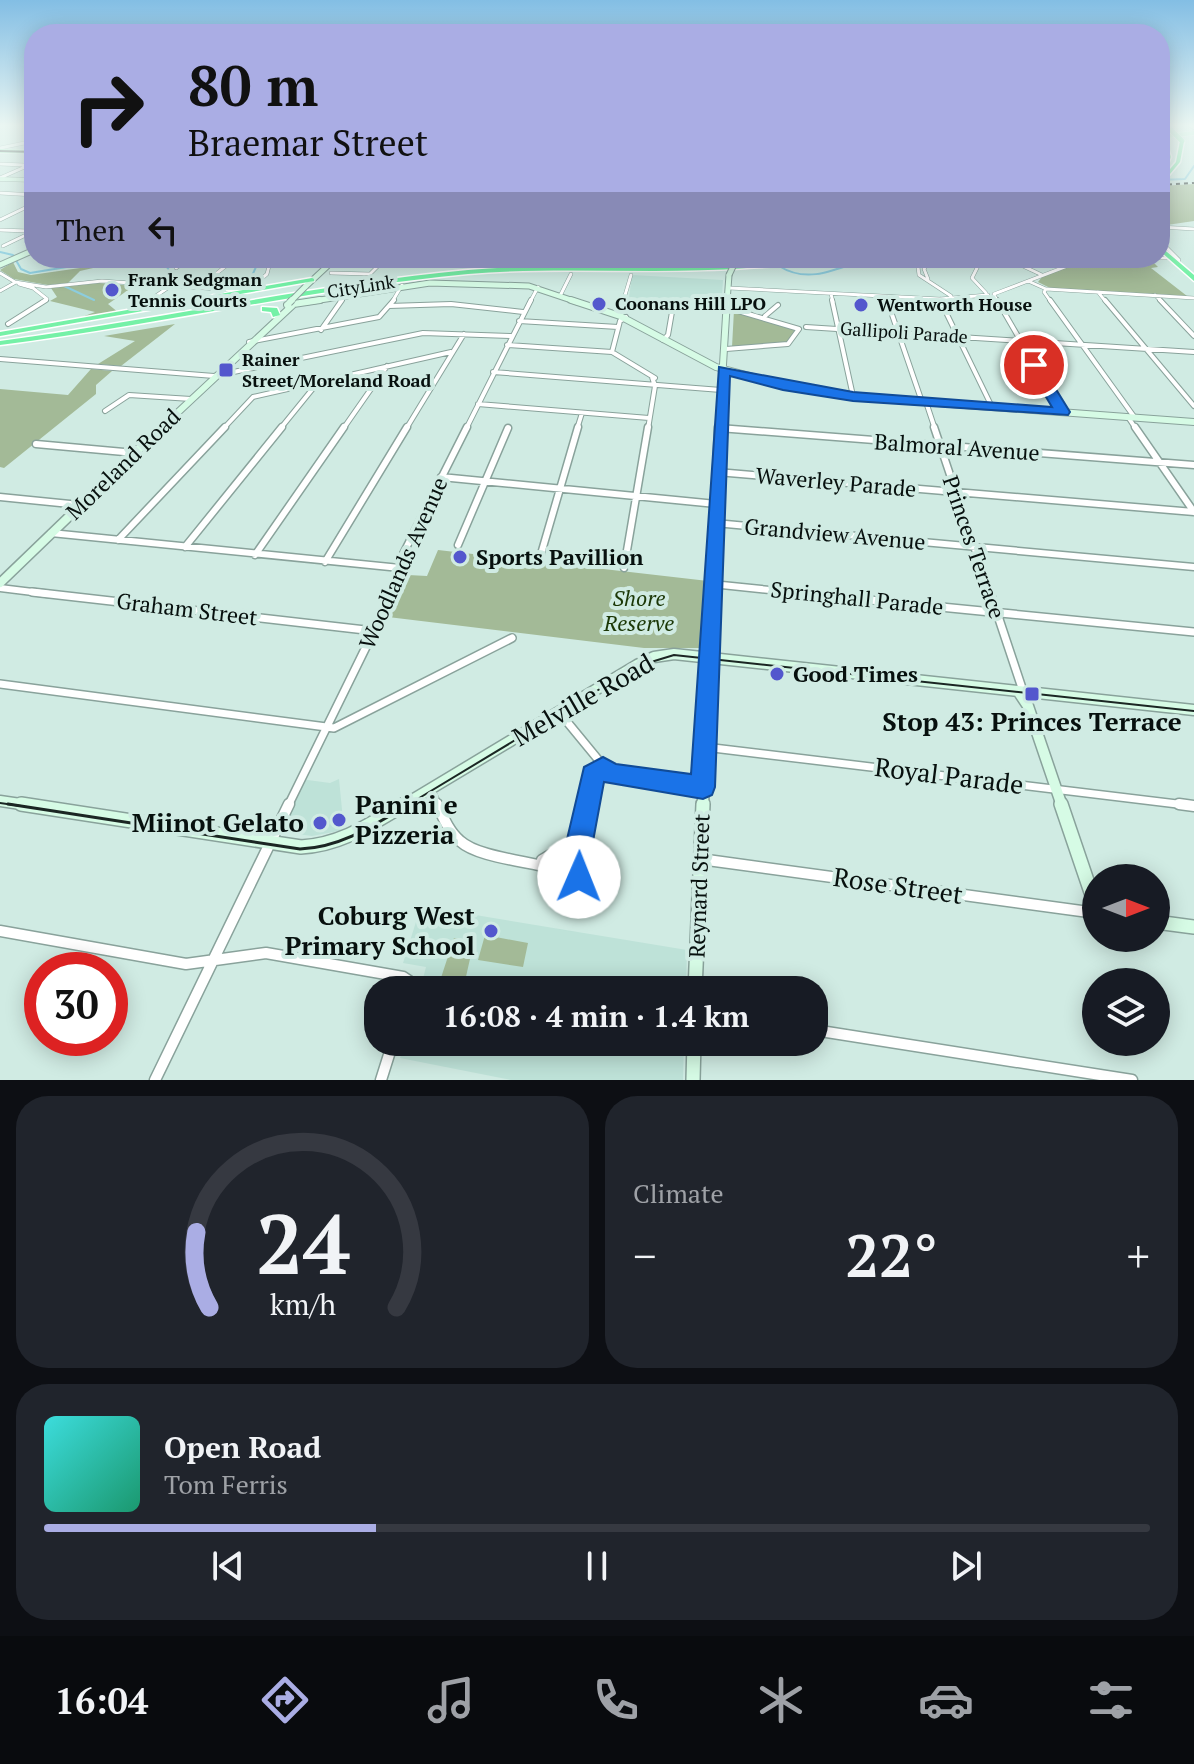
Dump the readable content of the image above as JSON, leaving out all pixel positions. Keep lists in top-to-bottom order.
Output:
{
  "streets": {
    "highway": ["CityLink"],
    "street": [
      "Gallipoli Parade",
      "Balmoral Avenue",
      "Moreland Road",
      "Waverley Parade",
      "Grandview Avenue",
      "Princes Terrace",
      "Woodlands Avenue",
      "Springhall Parade",
      "Graham Street",
      "Melville Road",
      "Royal Parade",
      "Reynard Street",
      "Rose Street"
    ]
  },
  "crossings": [
    ["Gallipoli Parade", "Princes Terrace"],
    ["Balmoral Avenue", "Princes Terrace"],
    ["Balmoral Avenue", "Reynard Street"],
    ["Moreland Road", "Graham Street"],
    ["Waverley Parade", "Princes Terrace"],
    ["Waverley Parade", "Reynard Street"],
    ["Grandview Avenue", "Princes Terrace"],
    ["Grandview Avenue", "Reynard Street"],
    ["Princes Terrace", "Springhall Parade"],
    ["Princes Terrace", "Melville Road"],
    ["Princes Terrace", "Royal Parade"],
    ["Woodlands Avenue", "Graham Street"],
    ["Woodlands Avenue", "Melville Road"],
    ["Springhall Parade", "Reynard Street"],
    ["Melville Road", "Reynard Street"],
    ["Royal Parade", "Reynard Street"],
    ["Reynard Street", "Rose Street"]
  ],
  "parks": ["Shore Reserve"],
  "places": {
    "other": [
      "Frank Sedgman Tennis Courts",
      "Coonans Hill LPO",
      "Wentworth House",
      "Sports Pavillion",
      "Good Times",
      "Panini e Pizzeria",
      "Miinot Gelato",
      "Coburg West Primary School"
    ],
    "transit": ["Rainer Street/Moreland Road", "Stop 43: Princes Terrace"]
  },
  "north": "right",
  "page": {
    "turn": ["80 m", "Braemar Street"],
    "then": "Then",
    "limit": "30",
    "trip": "16:08 · 4 min · 1.4 km",
    "tile": "Climate",
    "heat": ["−", "22°", "+"],
    "song": ["Open Road", "Tom Ferris"],
    "tabs": "16:04",
    "gauge": ["24", "km/h"]
  }
}
